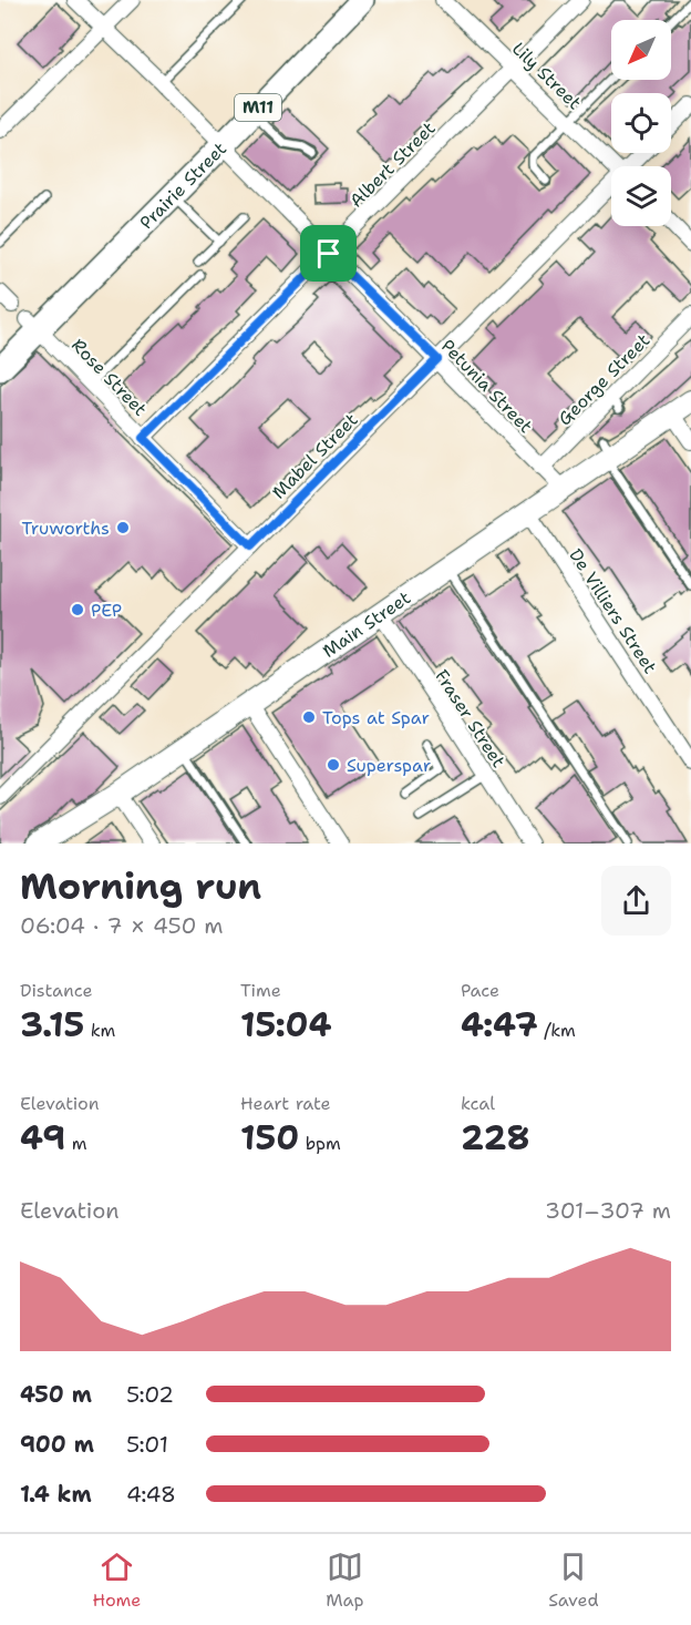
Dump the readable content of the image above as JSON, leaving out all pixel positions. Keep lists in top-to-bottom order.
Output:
{
  "streets": {
    "main road": ["M11", "Prairie Street", "Main Street"],
    "street": [
      "Lily Street",
      "Albert Street",
      "Rose Street",
      "George Street",
      "Petunia Street",
      "Mabel Street",
      "De Villiers Street",
      "Fraser Street"
    ]
  },
  "crossings": [
    ["Lily Street", "Albert Street"],
    ["Albert Street", "Rose Street"],
    ["Albert Street", "Petunia Street"],
    ["Prairie Street", "Rose Street"],
    ["Prairie Street", "Petunia Street"],
    ["Rose Street", "Mabel Street"],
    ["George Street", "Petunia Street"],
    ["Petunia Street", "Mabel Street"],
    ["Petunia Street", "Main Street"],
    ["De Villiers Street", "Main Street"],
    ["Main Street", "Fraser Street"]
  ],
  "places": [
    "Truworths",
    "PEP",
    "Tops at Spar",
    "Superspar"
  ],
  "north": "bottom left",
  "page": {
    "heading": ["Morning run", "06:04 · 7 × 450 m"],
    "stats": [
      ["Distance", "3.15 km"],
      ["Time", "15:04"],
      ["Pace", "4:47 /km"],
      ["Elevation", "49 m"],
      ["Heart rate", "150 bpm"],
      ["kcal", "228"]
    ],
    "chart": ["Elevation", "301–307 m"],
    "list": [
      {
        "name": "450 m",
        "note": "5:02"
      },
      {
        "name": "900 m",
        "note": "5:01"
      },
      {
        "name": "1.4 km",
        "note": "4:48"
      }
    ],
    "tabs": ["Home", "Map", "Saved"]
  }
}
